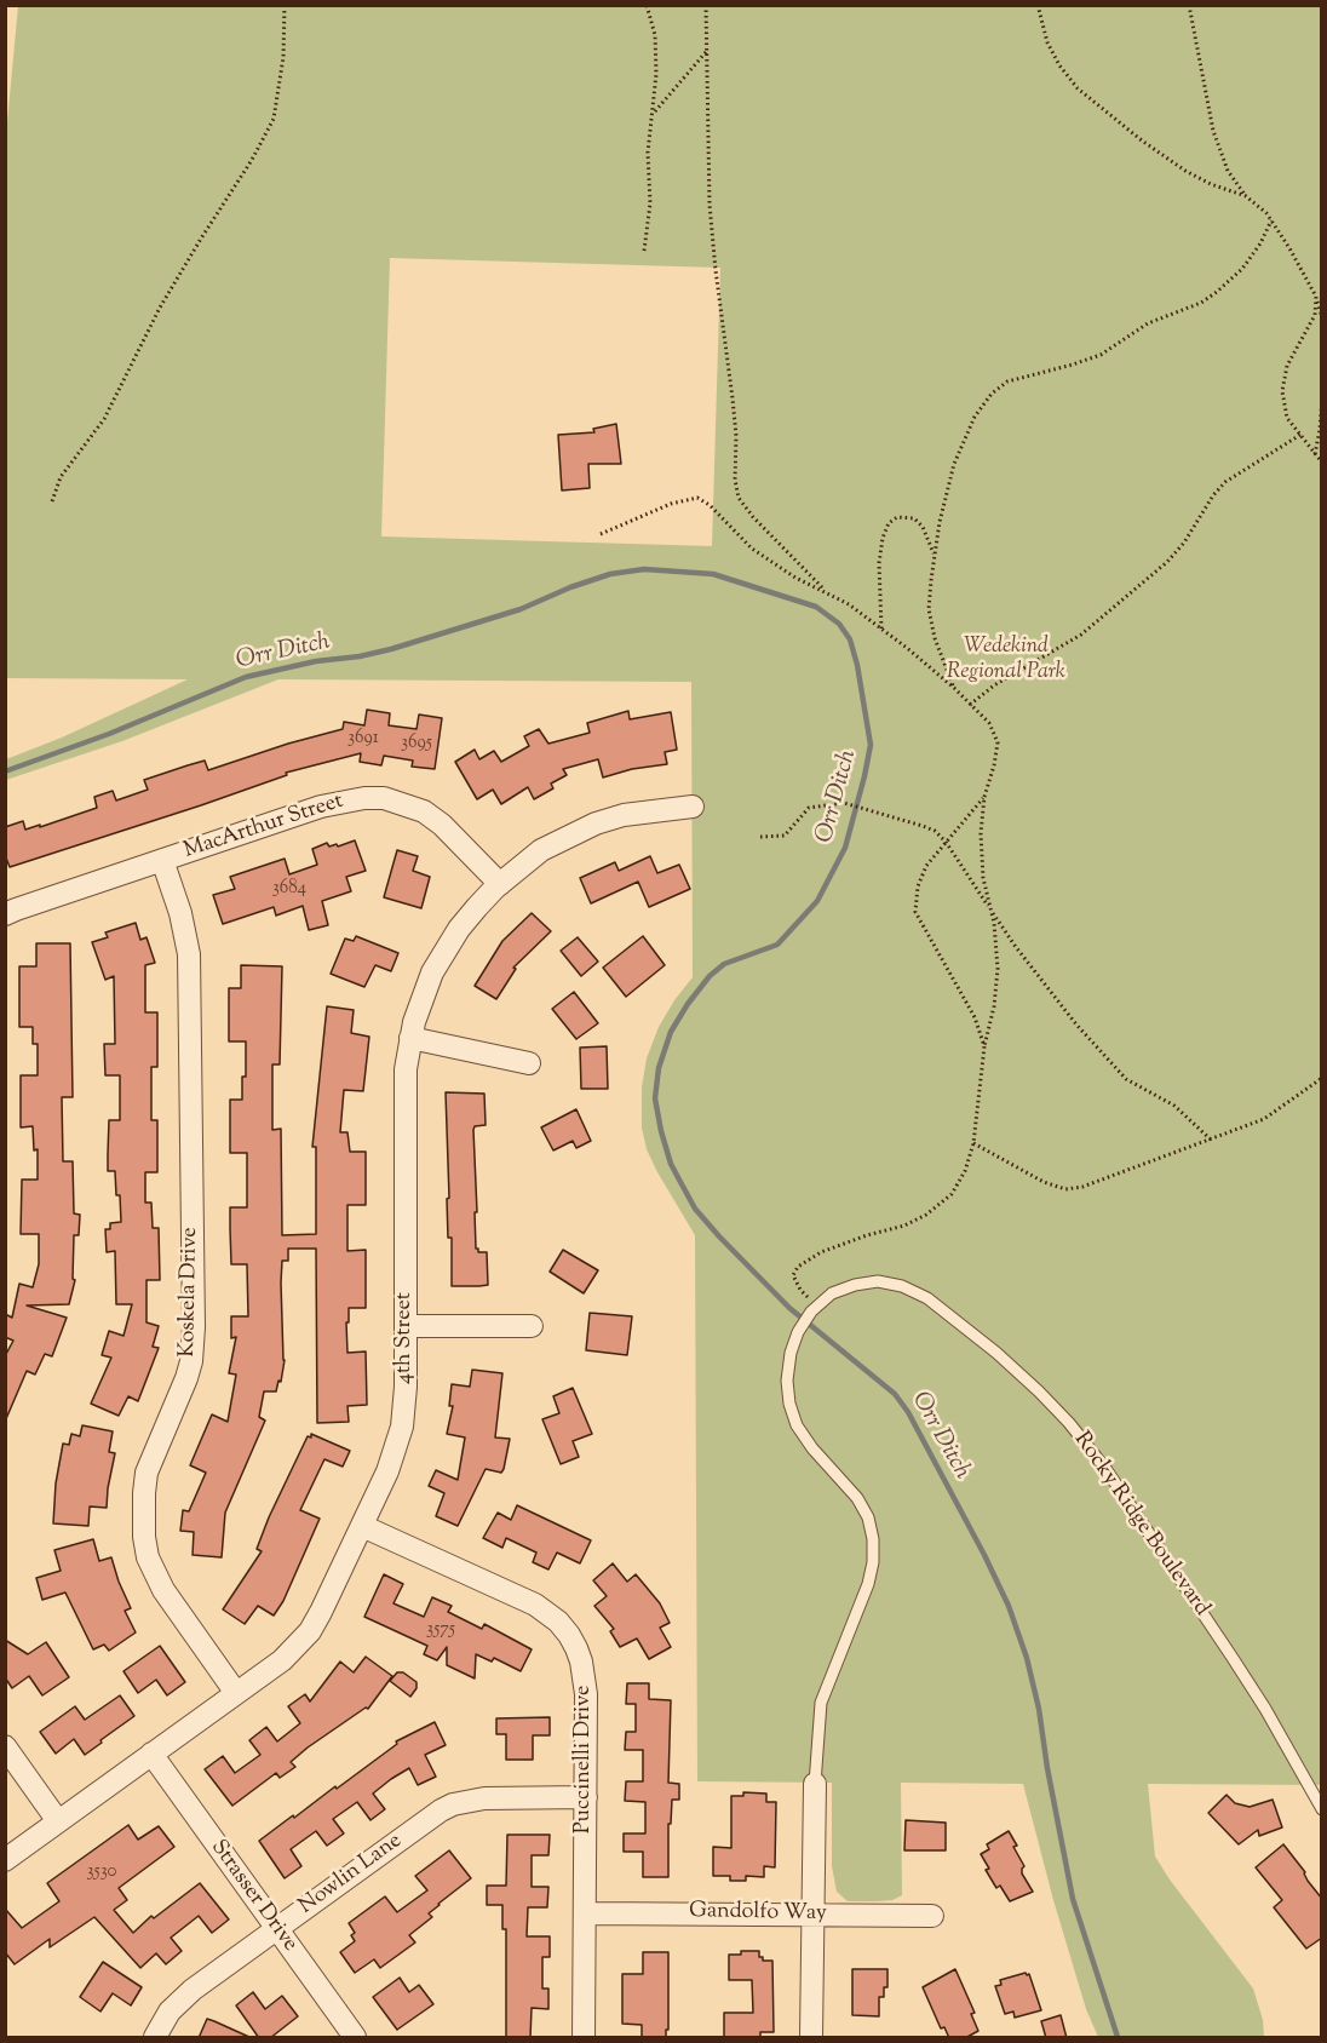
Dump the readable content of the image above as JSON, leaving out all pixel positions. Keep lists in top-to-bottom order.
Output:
{
  "streets": {
    "street": [
      "MacArthur Street",
      "Koskela Drive",
      "4th Street",
      "Rocky Ridge Boulevard",
      "Puccinelli Drive",
      "Nowlin Lane",
      "Strasser Drive",
      "Gandolfo Way"
    ]
  },
  "crossings": [
    ["MacArthur Street", "Koskela Drive"],
    ["MacArthur Street", "4th Street"],
    ["Koskela Drive", "4th Street"],
    ["4th Street", "Puccinelli Drive"],
    ["4th Street", "Strasser Drive"],
    ["Rocky Ridge Boulevard", "Gandolfo Way"],
    ["Puccinelli Drive", "Nowlin Lane"],
    ["Puccinelli Drive", "Gandolfo Way"],
    ["Nowlin Lane", "Strasser Drive"]
  ],
  "water": ["Orr Ditch"],
  "parks": ["Wedekind Regional Park"],
  "house_numbers": [
    "3691",
    "3695",
    "3684",
    "3575",
    "3530"
  ]
}
